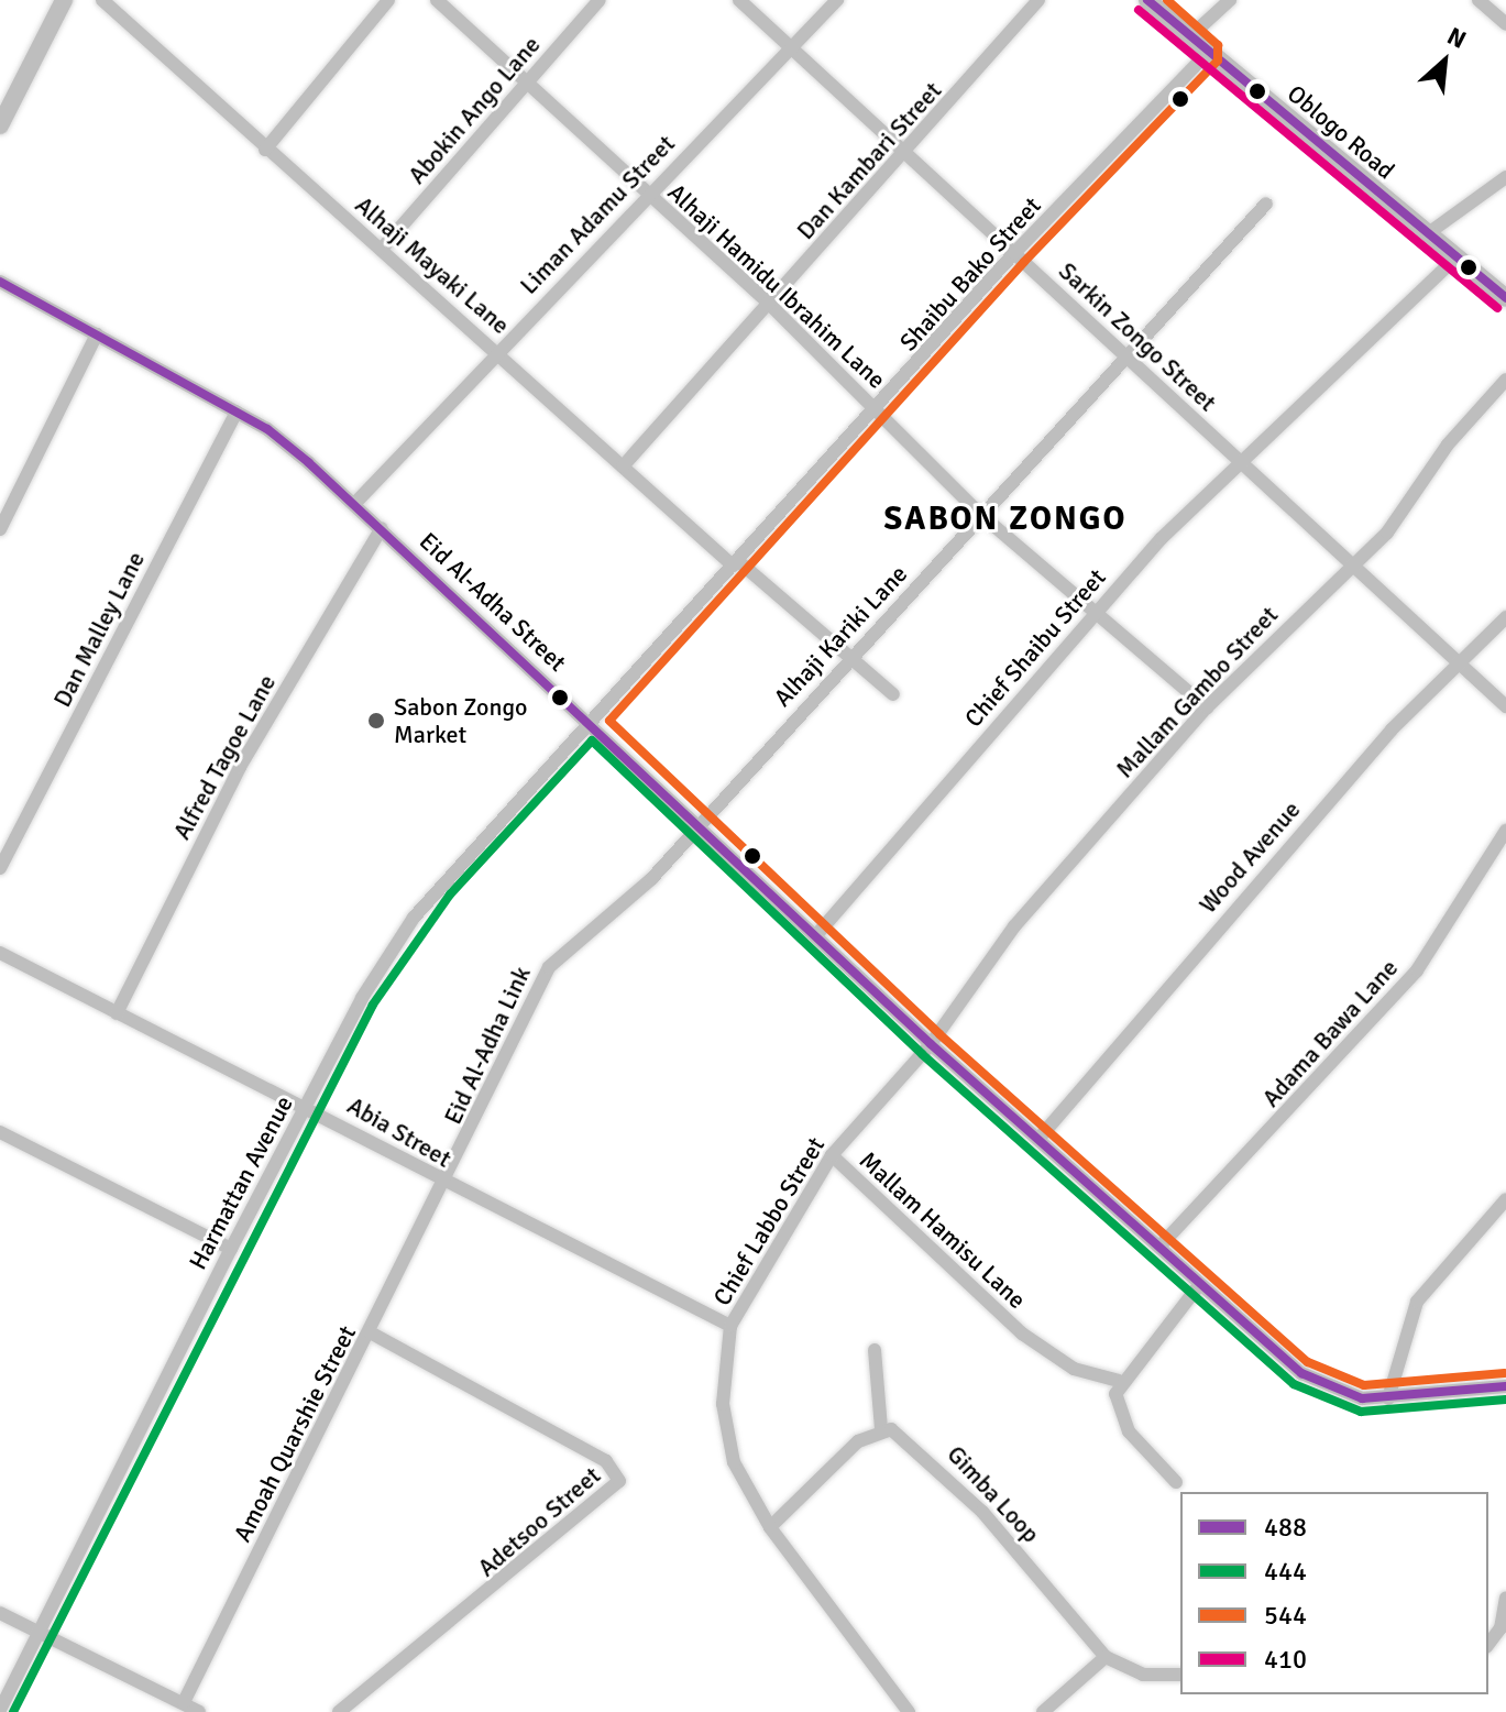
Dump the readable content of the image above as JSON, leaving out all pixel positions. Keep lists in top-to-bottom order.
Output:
{
  "streets": {
    "main road": ["Oblogo Road"],
    "street": [
      "Abokin Ango Lane",
      "Dan Kambari Street",
      "Liman Adamu Street",
      "Alhaji Mayaki Lane",
      "Shaibu Bako Street",
      "Alhaji Hamidu Ibrahim Lane",
      "Sarkin Zongo Street",
      "Eid Al-Adha Street",
      "Dan Malley Lane",
      "Alhaji Kariki Lane",
      "Chief Shaibu Street",
      "Mallam Gambo Street",
      "Alfred Tagoe Lane",
      "Wood Avenue",
      "Adama Bawa Lane",
      "Eid Al-Adha Link",
      "Abia Street",
      "Harmattan Avenue",
      "Chief Labbo Street",
      "Mallam Hamisu Lane",
      "Amoah Quarshie Street",
      "Gimba Loop",
      "Adetsoo Street"
    ]
  },
  "crossings": [
    ["Abokin Ango Lane", "Alhaji Mayaki Lane"],
    ["Abokin Ango Lane", "Alhaji Hamidu Ibrahim Lane"],
    ["Oblogo Road", "Shaibu Bako Street"],
    ["Oblogo Road", "Chief Shaibu Street"],
    ["Dan Kambari Street", "Alhaji Mayaki Lane"],
    ["Dan Kambari Street", "Alhaji Hamidu Ibrahim Lane"],
    ["Dan Kambari Street", "Sarkin Zongo Street"],
    ["Liman Adamu Street", "Alhaji Mayaki Lane"],
    ["Liman Adamu Street", "Alhaji Hamidu Ibrahim Lane"],
    ["Liman Adamu Street", "Sarkin Zongo Street"],
    ["Liman Adamu Street", "Eid Al-Adha Street"],
    ["Alhaji Mayaki Lane", "Shaibu Bako Street"],
    ["Alhaji Mayaki Lane", "Alhaji Kariki Lane"],
    ["Shaibu Bako Street", "Alhaji Hamidu Ibrahim Lane"],
    ["Shaibu Bako Street", "Sarkin Zongo Street"],
    ["Shaibu Bako Street", "Eid Al-Adha Street"],
    ["Shaibu Bako Street", "Harmattan Avenue"],
    ["Alhaji Hamidu Ibrahim Lane", "Alhaji Kariki Lane"],
    ["Alhaji Hamidu Ibrahim Lane", "Chief Shaibu Street"],
    ["Alhaji Hamidu Ibrahim Lane", "Mallam Gambo Street"],
    ["Sarkin Zongo Street", "Alhaji Kariki Lane"],
    ["Sarkin Zongo Street", "Chief Shaibu Street"],
    ["Sarkin Zongo Street", "Mallam Gambo Street"],
    ["Sarkin Zongo Street", "Wood Avenue"],
    ["Eid Al-Adha Street", "Dan Malley Lane"],
    ["Eid Al-Adha Street", "Alhaji Kariki Lane"],
    ["Eid Al-Adha Street", "Chief Shaibu Street"],
    ["Eid Al-Adha Street", "Mallam Gambo Street"],
    ["Eid Al-Adha Street", "Alfred Tagoe Lane"],
    ["Eid Al-Adha Street", "Wood Avenue"],
    ["Eid Al-Adha Street", "Adama Bawa Lane"],
    ["Eid Al-Adha Street", "Eid Al-Adha Link"],
    ["Eid Al-Adha Street", "Harmattan Avenue"],
    ["Eid Al-Adha Street", "Chief Labbo Street"],
    ["Alhaji Kariki Lane", "Eid Al-Adha Link"],
    ["Mallam Gambo Street", "Chief Labbo Street"],
    ["Alfred Tagoe Lane", "Abia Street"],
    ["Eid Al-Adha Link", "Abia Street"],
    ["Eid Al-Adha Link", "Amoah Quarshie Street"],
    ["Abia Street", "Harmattan Avenue"],
    ["Abia Street", "Chief Labbo Street"],
    ["Abia Street", "Amoah Quarshie Street"],
    ["Chief Labbo Street", "Mallam Hamisu Lane"],
    ["Amoah Quarshie Street", "Adetsoo Street"]
  ],
  "districts": ["SABON ZONGO"],
  "places": ["Sabon Zongo Market"],
  "lines": [
    "transit line 488",
    "transit line 544",
    "transit line 410",
    "transit line 444"
  ],
  "legend": [
    "488",
    "444",
    "544",
    "410"
  ],
  "north": "top right"
}
